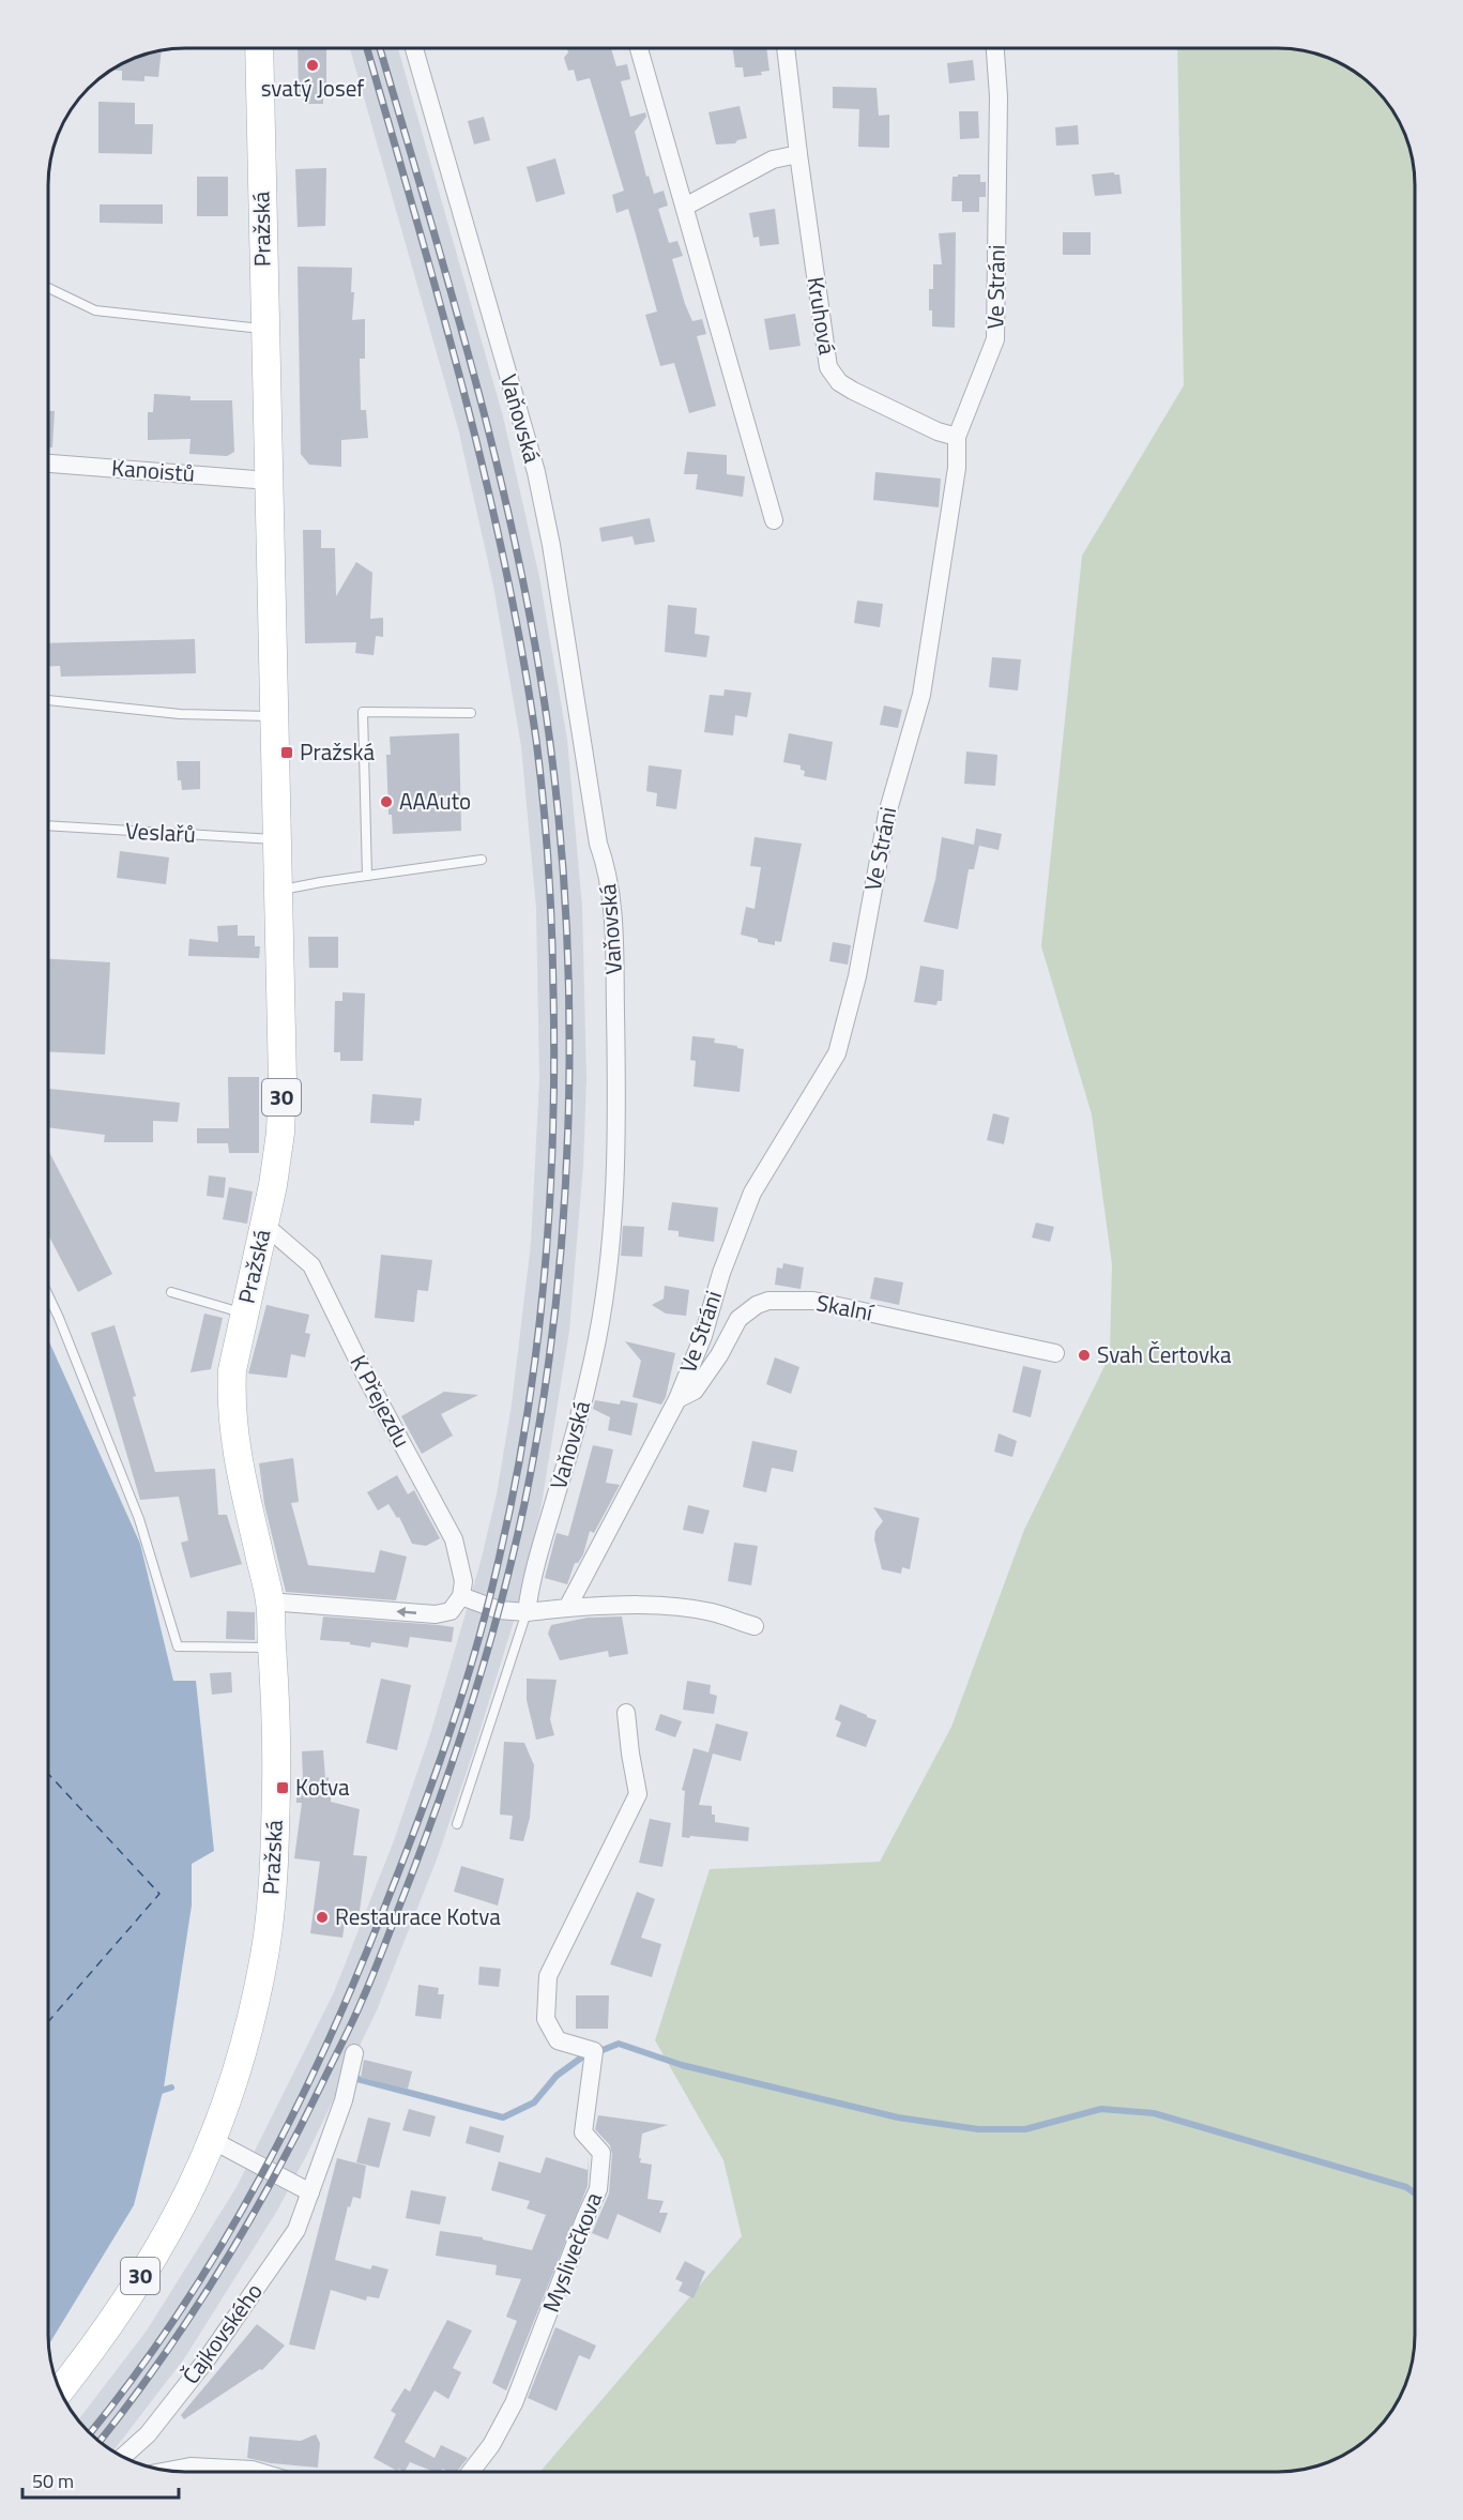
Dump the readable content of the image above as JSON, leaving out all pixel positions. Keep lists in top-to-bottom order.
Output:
{
  "streets": {
    "main road": ["Pražská", "30"],
    "street": [
      "Ve Stráni",
      "Kruhová",
      "Vaňovská",
      "Kanoistů",
      "Skalní",
      "K Přejezdu",
      "Myslivečkova",
      "Čajkovského"
    ],
    "lane": ["Veslařů"]
  },
  "crossings": [
    ["Pražská", "Kanoistů"],
    ["Pražská", "Veslařů"],
    ["Pražská", "K Přejezdu"],
    ["Ve Stráni", "Kruhová"],
    ["Ve Stráni", "Skalní"]
  ],
  "places": {
    "other": [
      "svatý Josef",
      "AAAuto",
      "Svah Čertovka",
      "Restaurace Kotva"
    ],
    "transit": ["Pražská", "Kotva"]
  },
  "scale_bar": "50 m"
}
